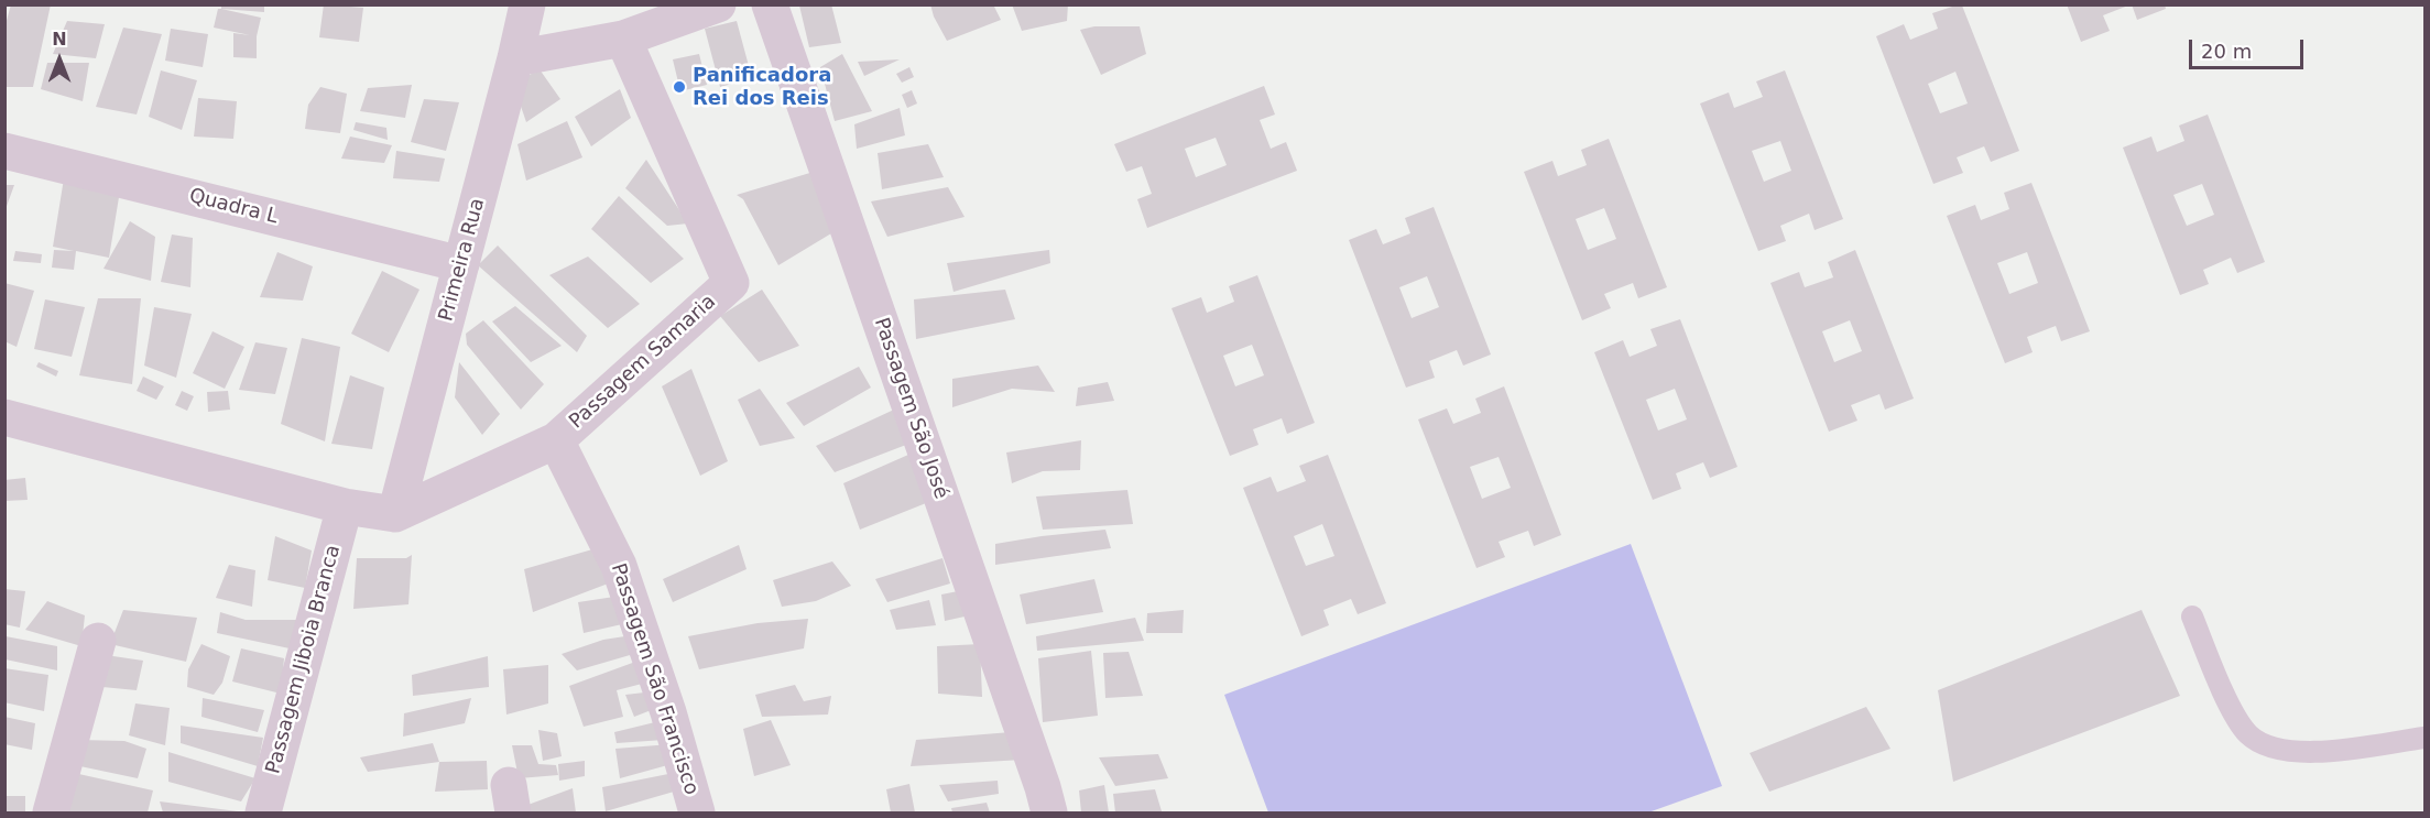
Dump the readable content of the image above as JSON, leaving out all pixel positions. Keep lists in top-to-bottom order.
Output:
{
  "streets": {
    "street": [
      "Quadra L",
      "Primeira Rua",
      "Passagem Samaria",
      "Passagem São José",
      "Passagem Jiboia Branca",
      "Passagem São Francisco"
    ]
  },
  "crossings": [
    ["Quadra L", "Primeira Rua"],
    ["Primeira Rua", "Passagem Samaria"],
    ["Passagem Samaria", "Passagem São Francisco"]
  ],
  "places": ["Panificadora Rei dos Reis"],
  "scale_bar": "20 m",
  "north": "top"
}
